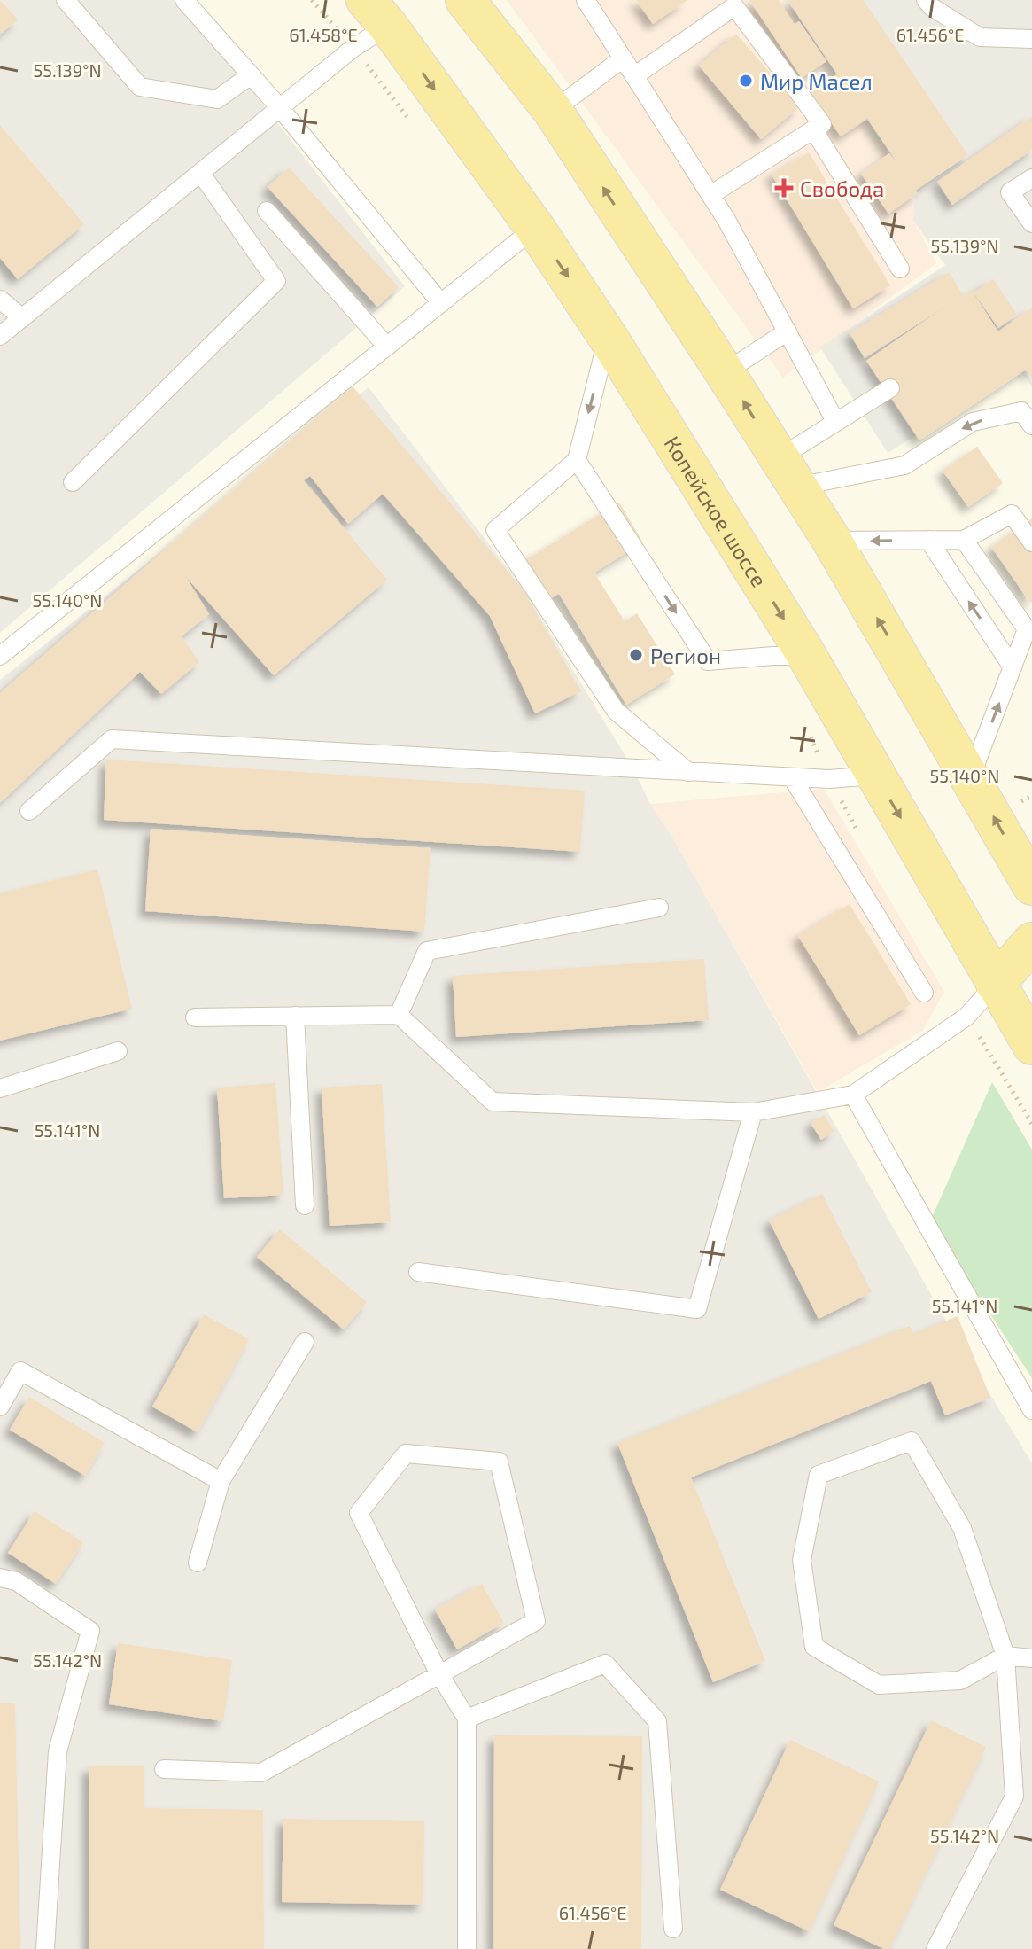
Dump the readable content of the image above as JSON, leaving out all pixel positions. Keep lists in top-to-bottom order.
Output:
{
  "streets": {
    "main road": ["Копейское шоссе"]
  },
  "places": {
    "other": ["Мир Масел", "Регион"],
    "health": ["Свобода"]
  },
  "coordinates": [
    "61.458°E",
    "61.456°E",
    "55.139°N",
    "55.140°N",
    "55.141°N",
    "55.142°N"
  ]
}
